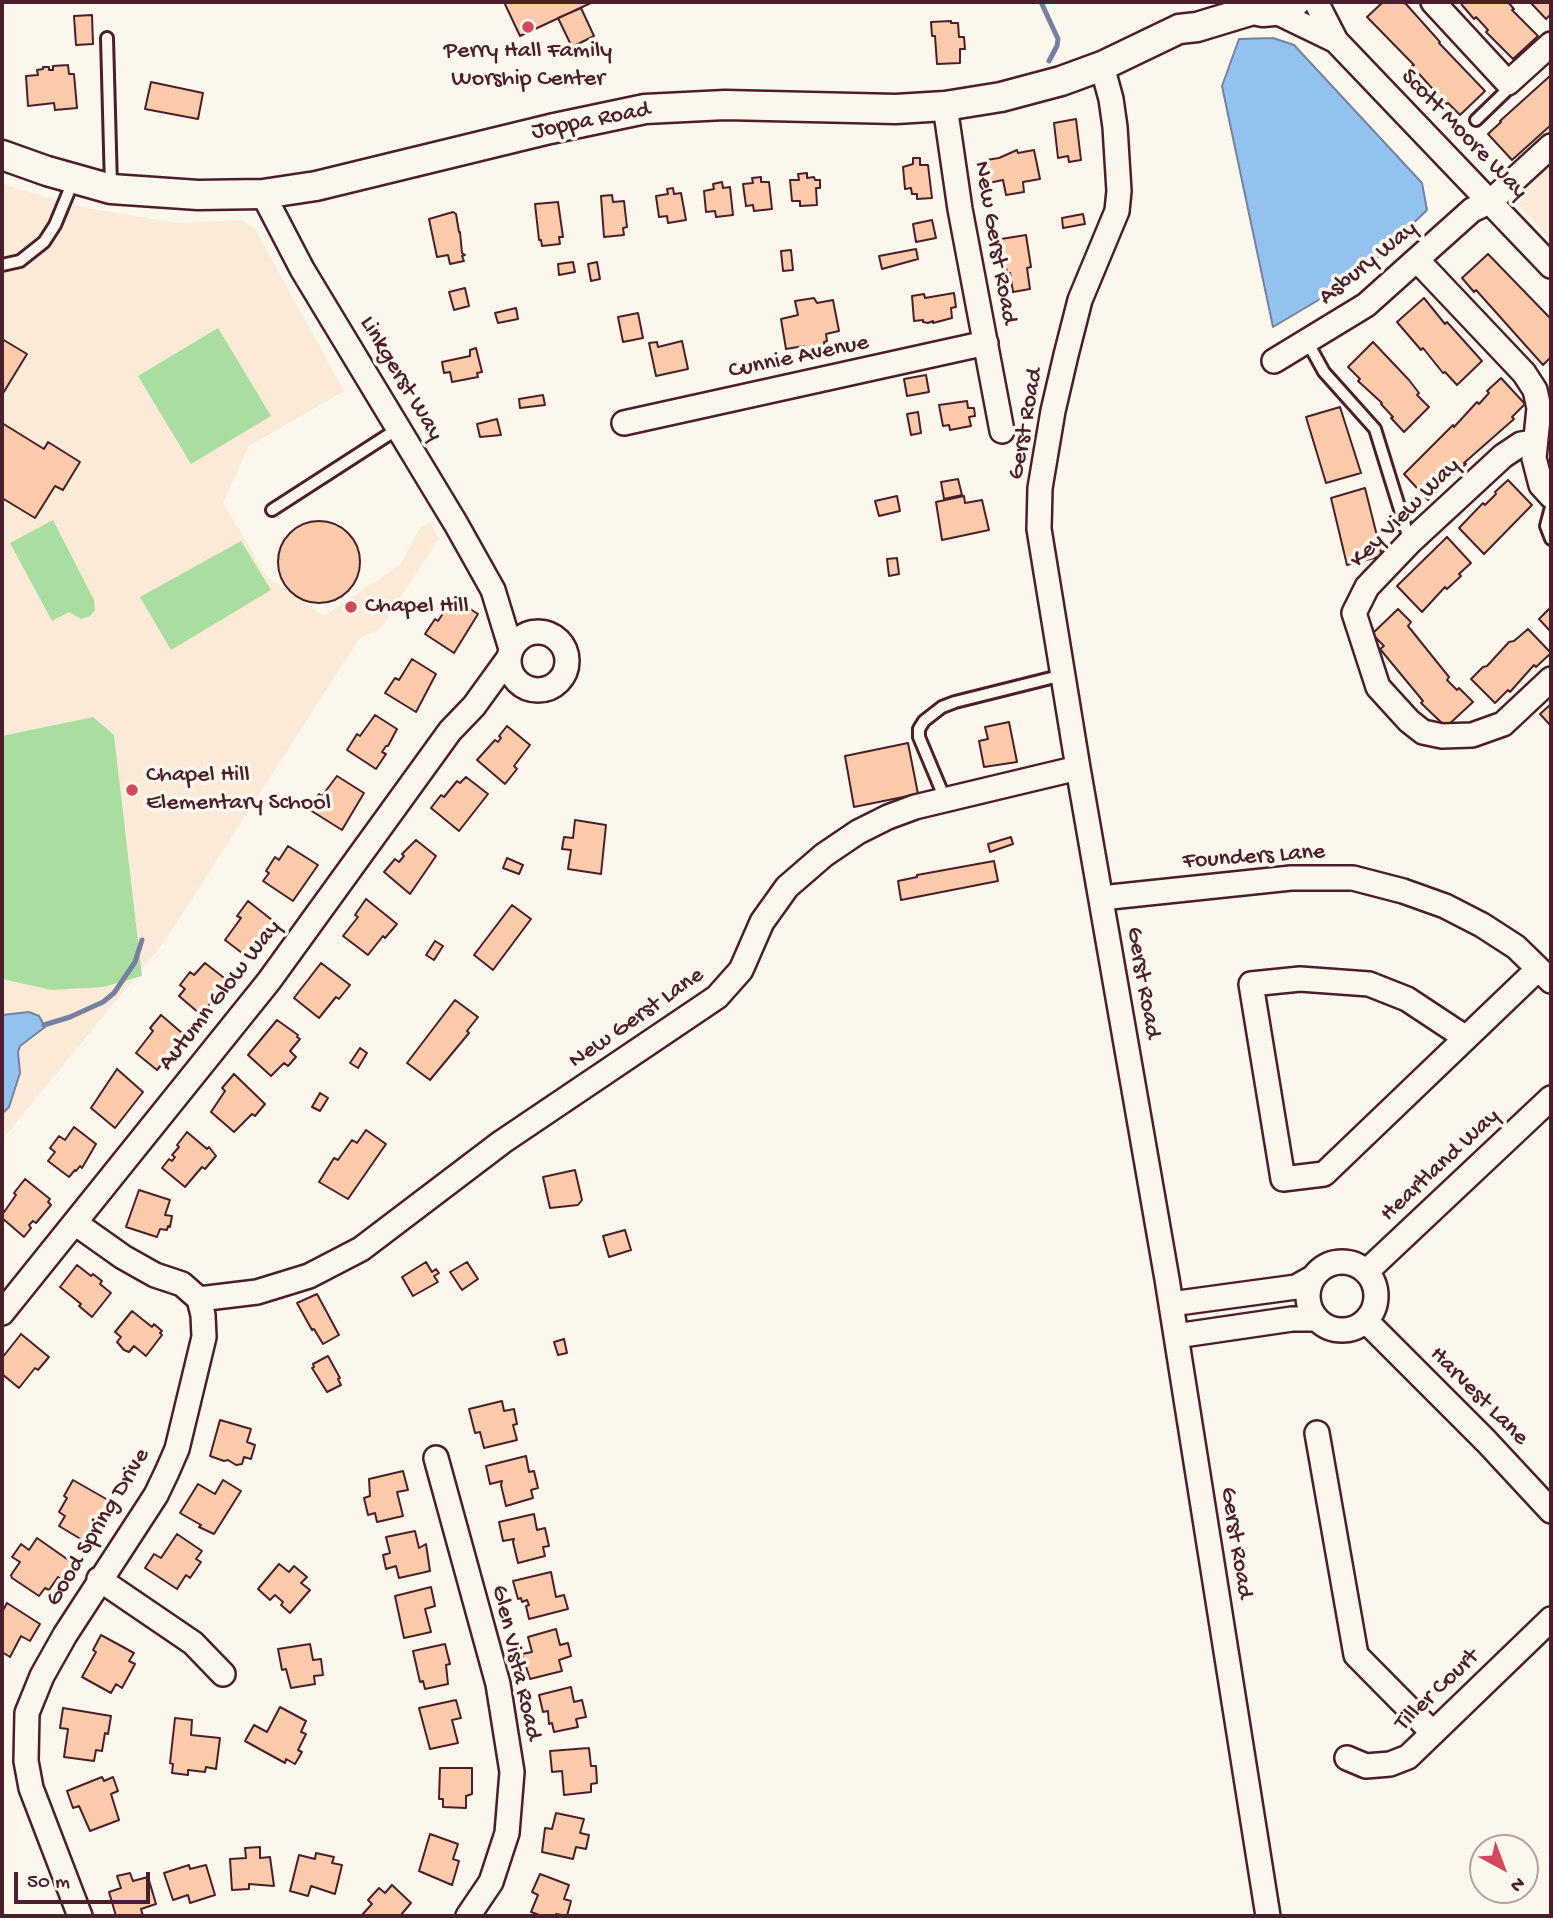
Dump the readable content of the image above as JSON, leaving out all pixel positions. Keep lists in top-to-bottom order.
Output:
{
  "streets": {
    "street": [
      "Joppa Road",
      "Scott Moore Way",
      "New Gerst Road",
      "Asbury Way",
      "Cunnie Avenue",
      "Linkgerst Way",
      "Gerst Road",
      "Key View Way",
      "Founders Lane",
      "Autumn Glow Way",
      "New Gerst Lane",
      "Heartland Way",
      "Harvest Lane",
      "Good Spring Drive",
      "Glen Vista Road",
      "Tiller Court"
    ]
  },
  "crossings": [
    ["Joppa Road", "Scott Moore Way"],
    ["Joppa Road", "New Gerst Road"],
    ["Joppa Road", "Linkgerst Way"],
    ["Joppa Road", "Gerst Road"],
    ["Scott Moore Way", "Asbury Way"],
    ["New Gerst Road", "Cunnie Avenue"],
    ["Linkgerst Way", "Autumn Glow Way"],
    ["Gerst Road", "Founders Lane"],
    ["Gerst Road", "New Gerst Lane"],
    ["New Gerst Lane", "Good Spring Drive"],
    ["Heartland Way", "Harvest Lane"]
  ],
  "places": ["Perry Hall Family Worship Center", "Chapel Hill", "Chapel Hill Elementary School"],
  "scale_bar": "50 m",
  "north": "bottom right"
}
